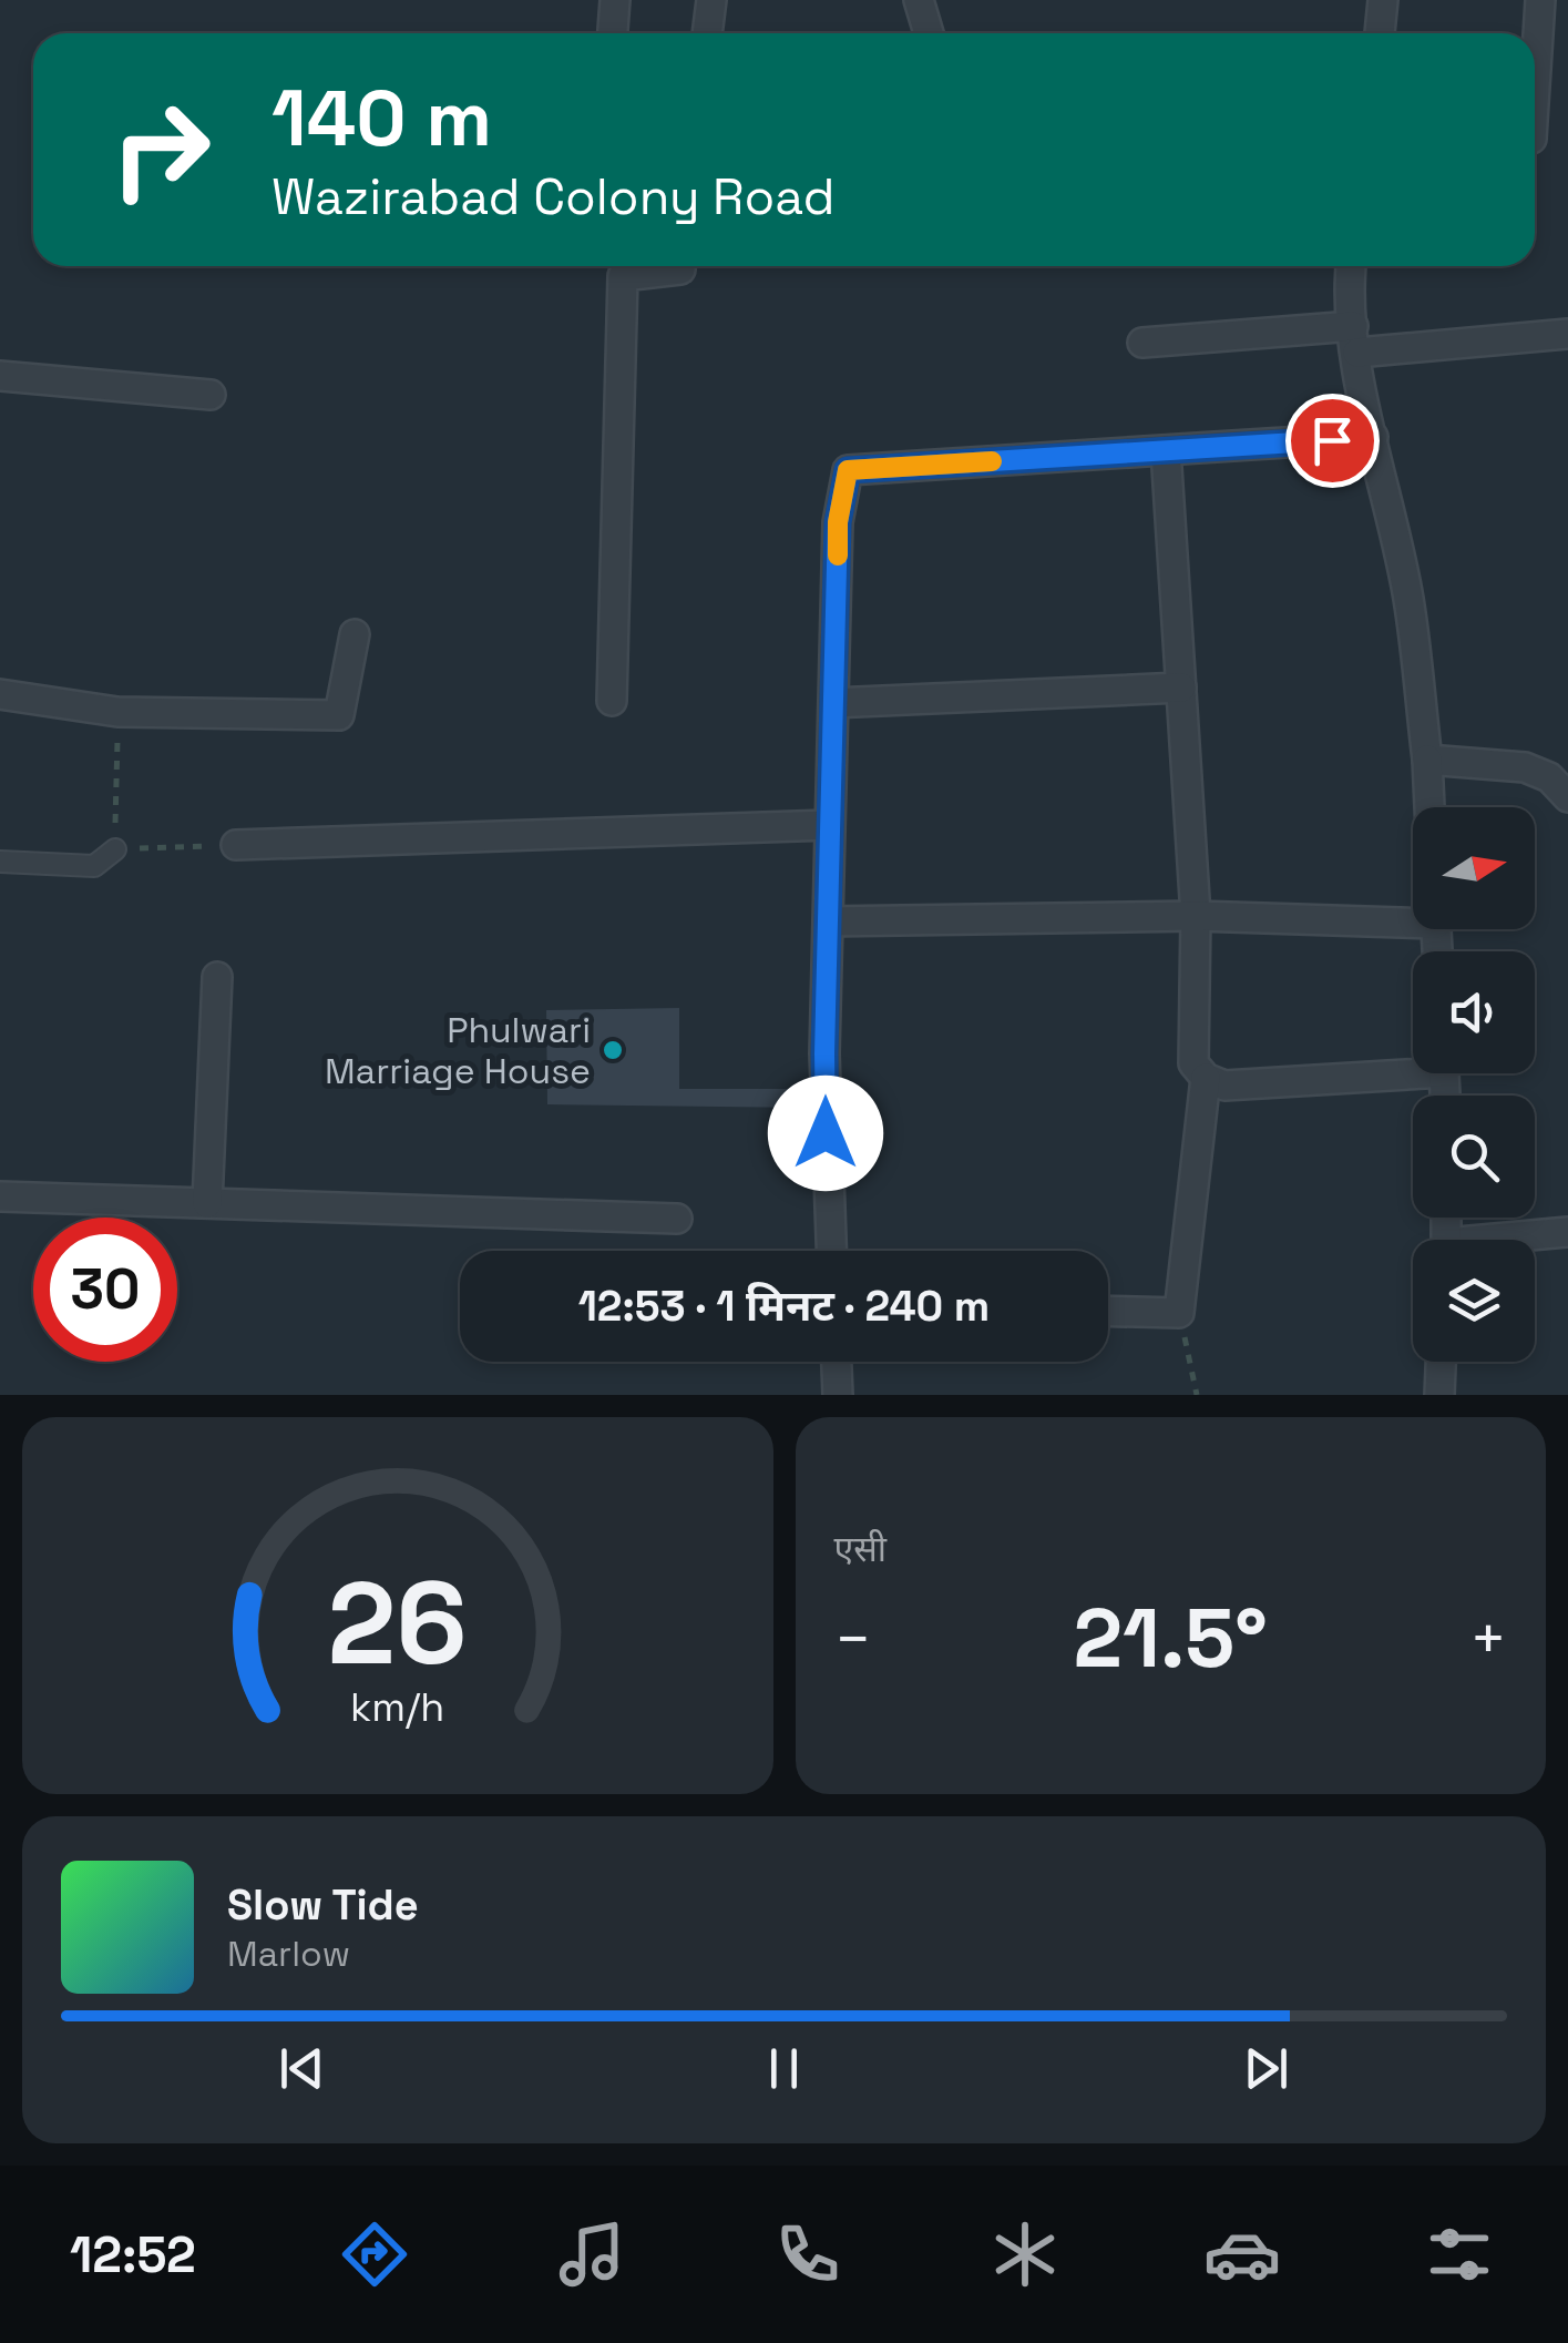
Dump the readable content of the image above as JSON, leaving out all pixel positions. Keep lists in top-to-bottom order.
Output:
{
  "places": ["Phulwari Marriage House"],
  "north": "right",
  "page": {
    "turn": ["140 m", "Wazirabad Colony Road"],
    "limit": "30",
    "trip": "12:53 · 1 मिनट · 240 m",
    "tile": "एसी",
    "heat": ["−", "21.5°", "+"],
    "song": ["Slow Tide", "Marlow"],
    "tabs": "12:52",
    "gauge": ["26", "km/h"]
  }
}
